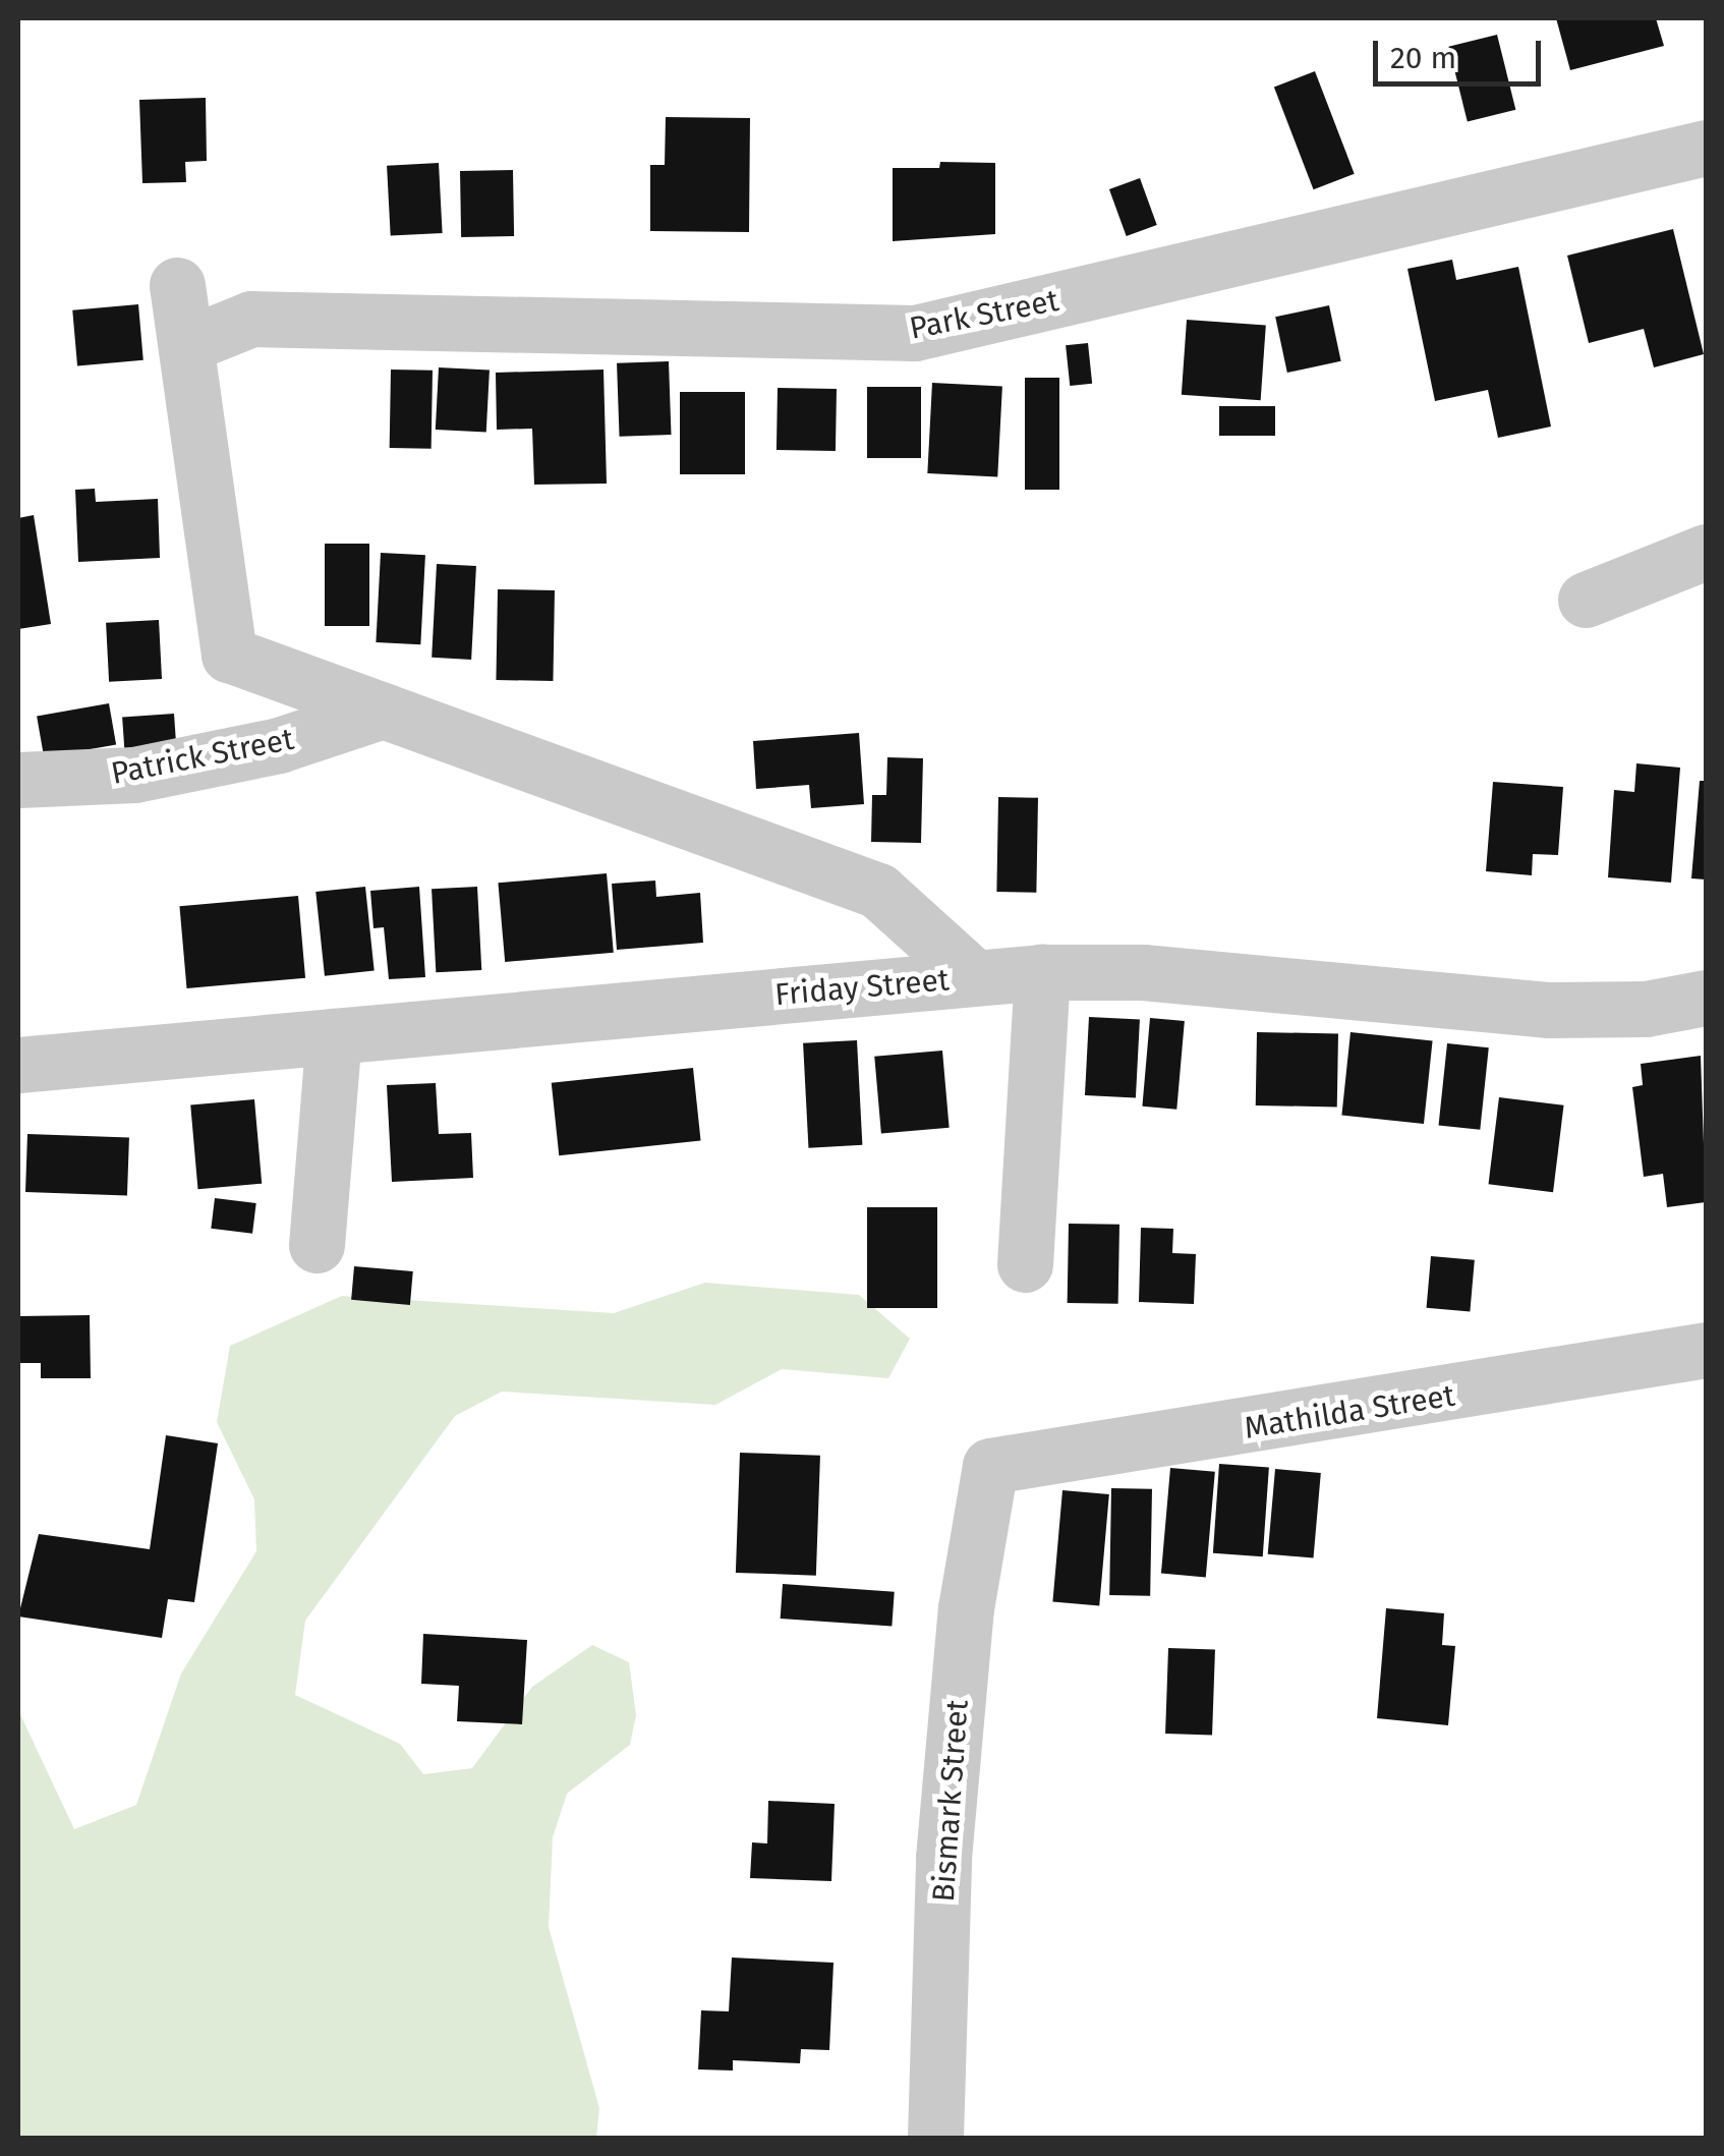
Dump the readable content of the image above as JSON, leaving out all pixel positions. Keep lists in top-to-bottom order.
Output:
{
  "streets": {
    "street": [
      "Park Street",
      "Patrick Street",
      "Friday Street",
      "Mathilda Street",
      "Bismark Street"
    ]
  },
  "crossings": [
    ["Mathilda Street", "Bismark Street"]
  ],
  "scale_bar": "20 m"
}
